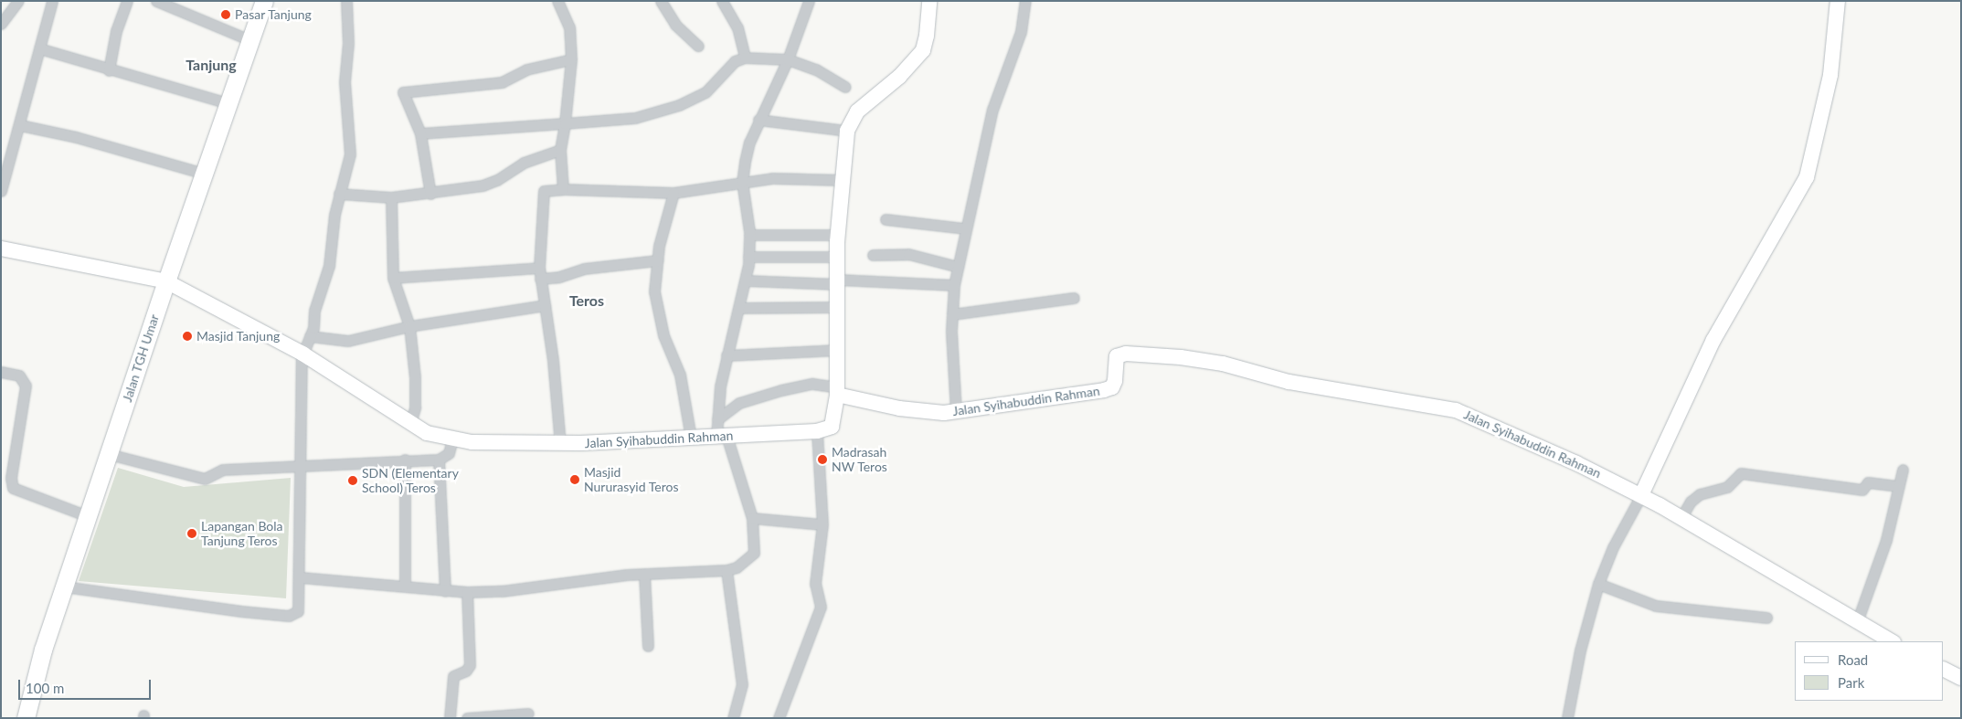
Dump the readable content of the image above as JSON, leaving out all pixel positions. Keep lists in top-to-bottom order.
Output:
{
  "streets": {
    "main road": ["Jalan TGH Umar"],
    "street": ["Jalan Syihabuddin Rahman"]
  },
  "crossings": [
    ["Jalan TGH Umar", "Jalan Syihabuddin Rahman"]
  ],
  "districts": ["Tanjung", "Teros"],
  "places": [
    "Pasar Tanjung",
    "Masjid Tanjung",
    "Madrasah NW Teros",
    "Masjid Nururasyid Teros",
    "SDN (Elementary School) Teros",
    "Lapangan Bola Tanjung Teros"
  ],
  "legend": ["Road", "Park"],
  "scale_bar": "100 m"
}
